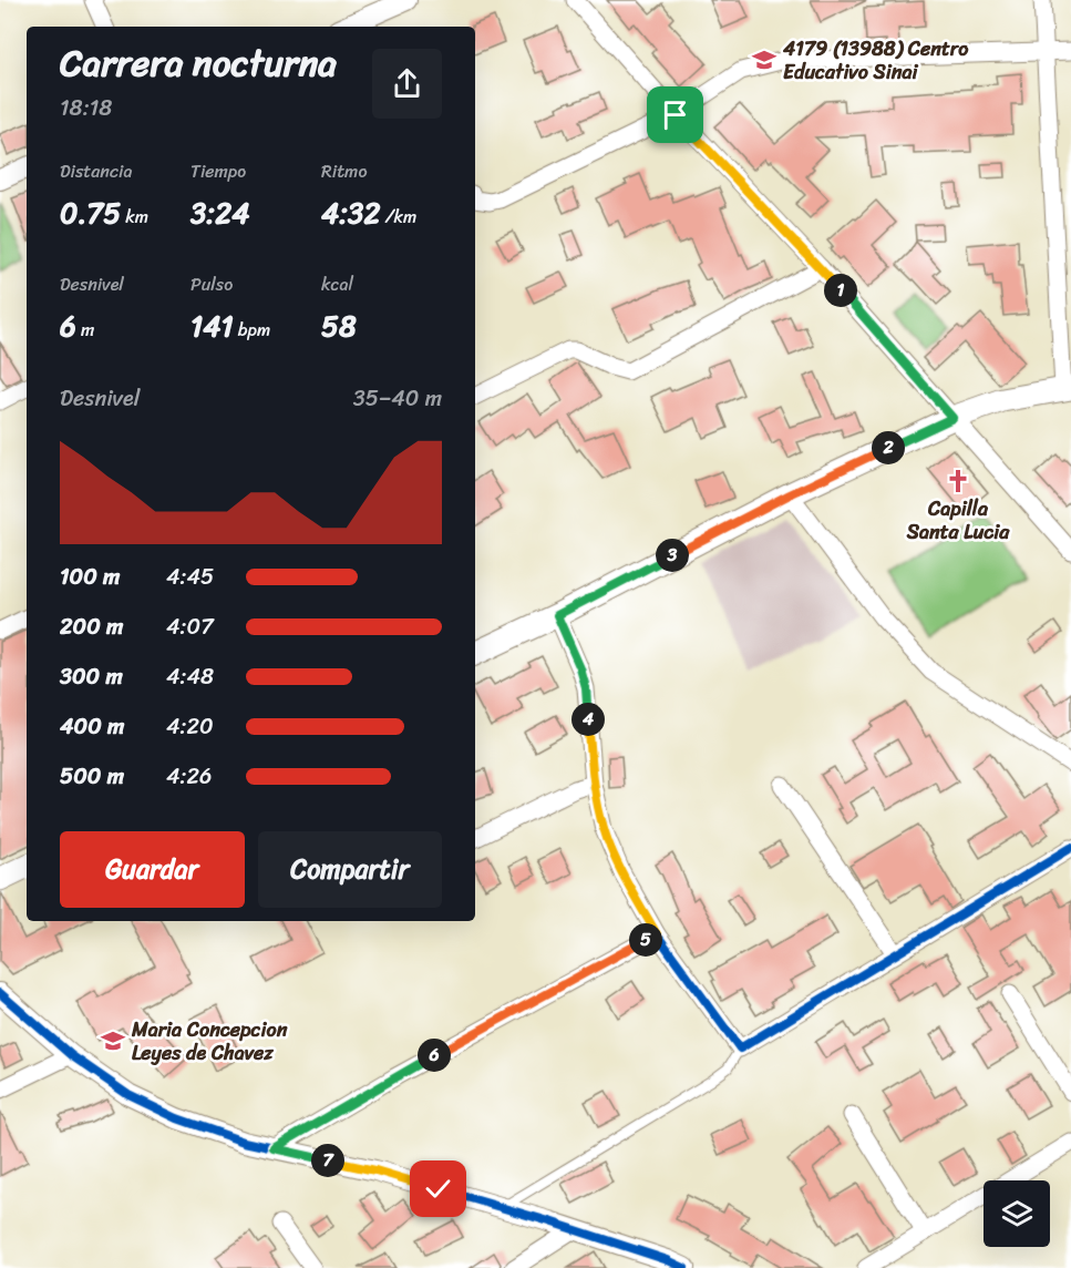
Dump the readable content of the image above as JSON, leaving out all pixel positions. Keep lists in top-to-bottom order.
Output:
{
  "places": {
    "school or university": ["4179 (13988) Centro Educativo Sinai", "Maria Concepcion Leyes de Chavez"],
    "church": ["Capilla Santa Lucia"]
  },
  "page": {
    "heading": ["Carrera nocturna", "18:18"],
    "stats": [
      ["Distancia", "0.75 km"],
      ["Tiempo", "3:24"],
      ["Ritmo", "4:32 /km"],
      ["Desnivel", "6 m"],
      ["Pulso", "141 bpm"],
      ["kcal", "58"]
    ],
    "pins": [
      "1",
      "2",
      "3",
      "4",
      "5",
      "6",
      "7"
    ],
    "chart": ["Desnivel", "35–40 m"],
    "list": [
      {
        "name": "100 m",
        "note": "4:45"
      },
      {
        "name": "200 m",
        "note": "4:07"
      },
      {
        "name": "300 m",
        "note": "4:48"
      },
      {
        "name": "400 m",
        "note": "4:20"
      },
      {
        "name": "500 m",
        "note": "4:26"
      }
    ],
    "buttons": ["Guardar", "Compartir"]
  }
}
